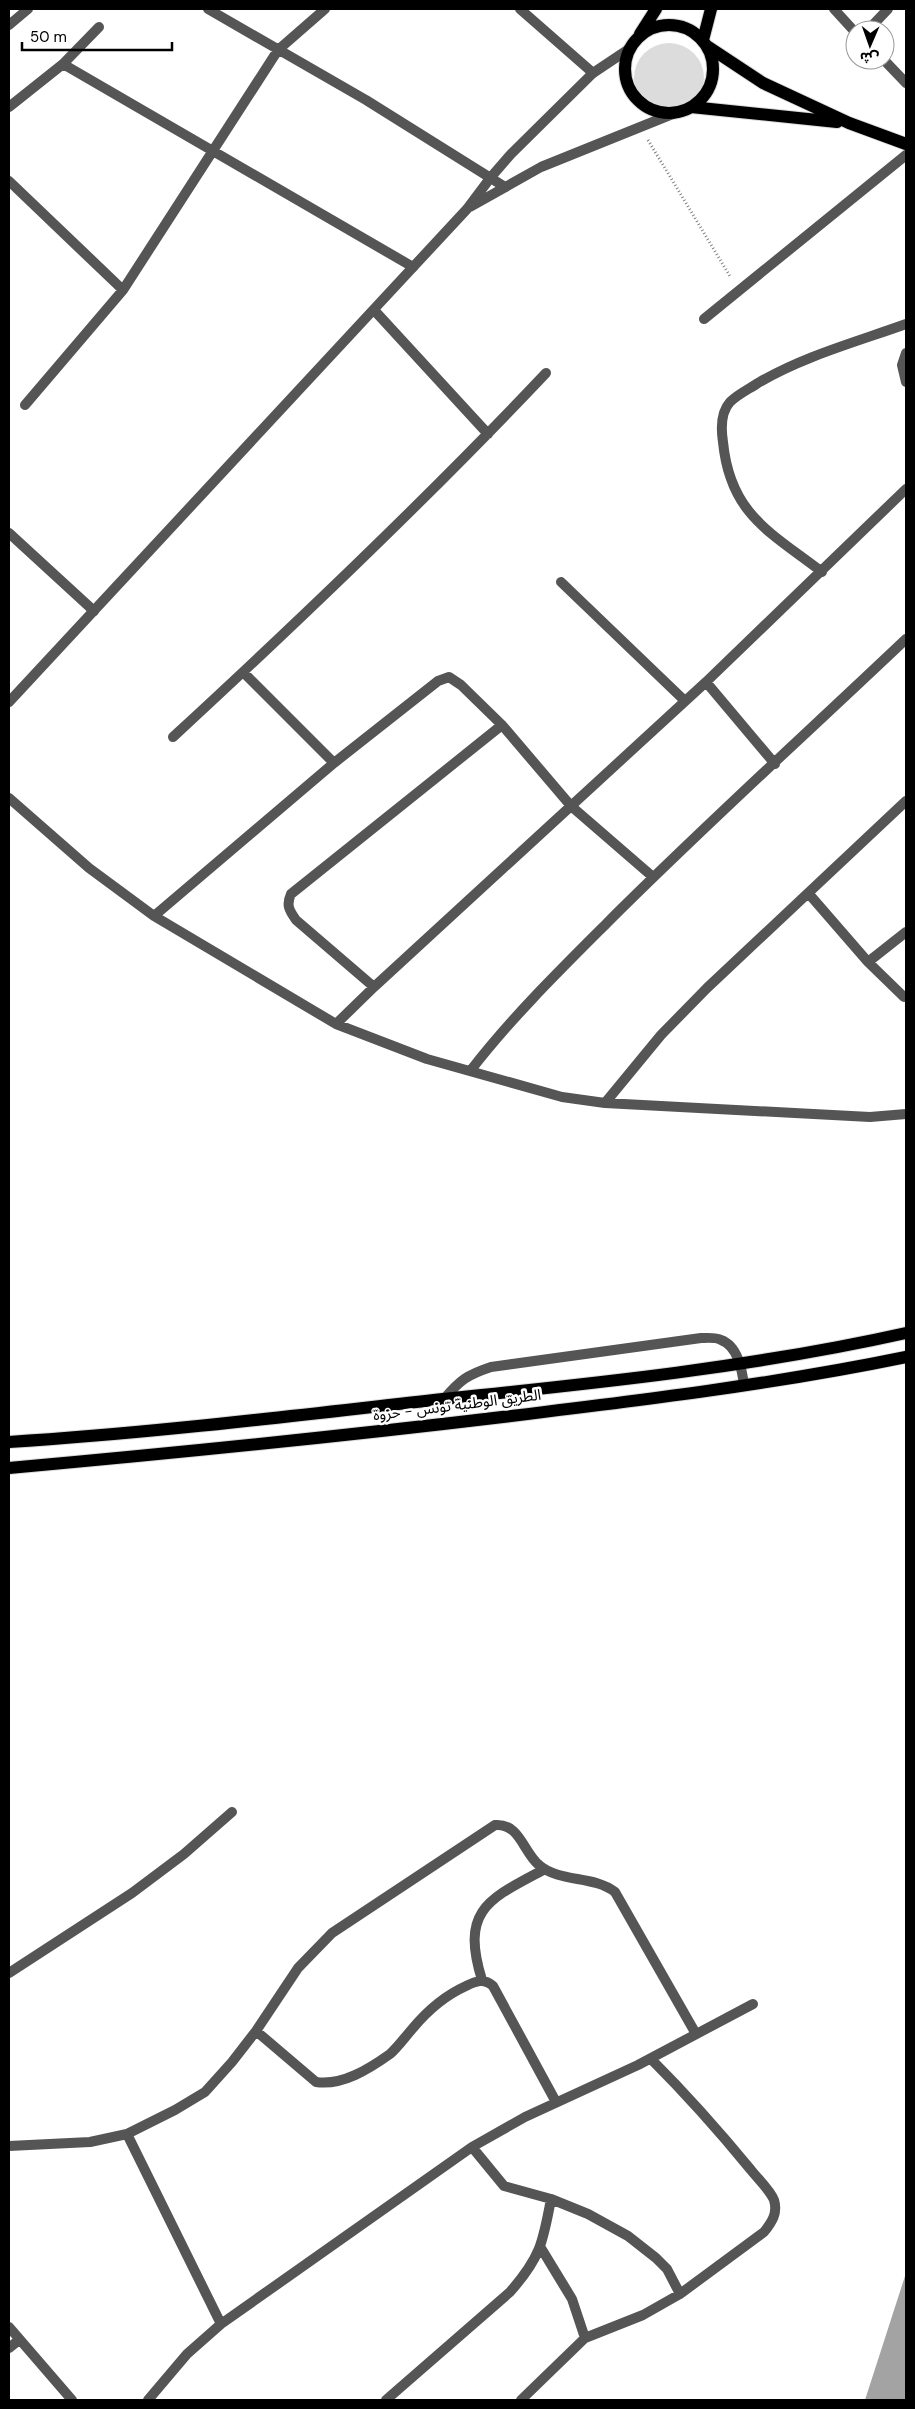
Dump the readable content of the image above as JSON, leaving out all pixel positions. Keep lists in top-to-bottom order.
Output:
{
  "streets": {
    "main road": ["الطريق الوطنية تونس - حزوة"]
  },
  "scale_bar": "50 m",
  "north": "bottom"
}
